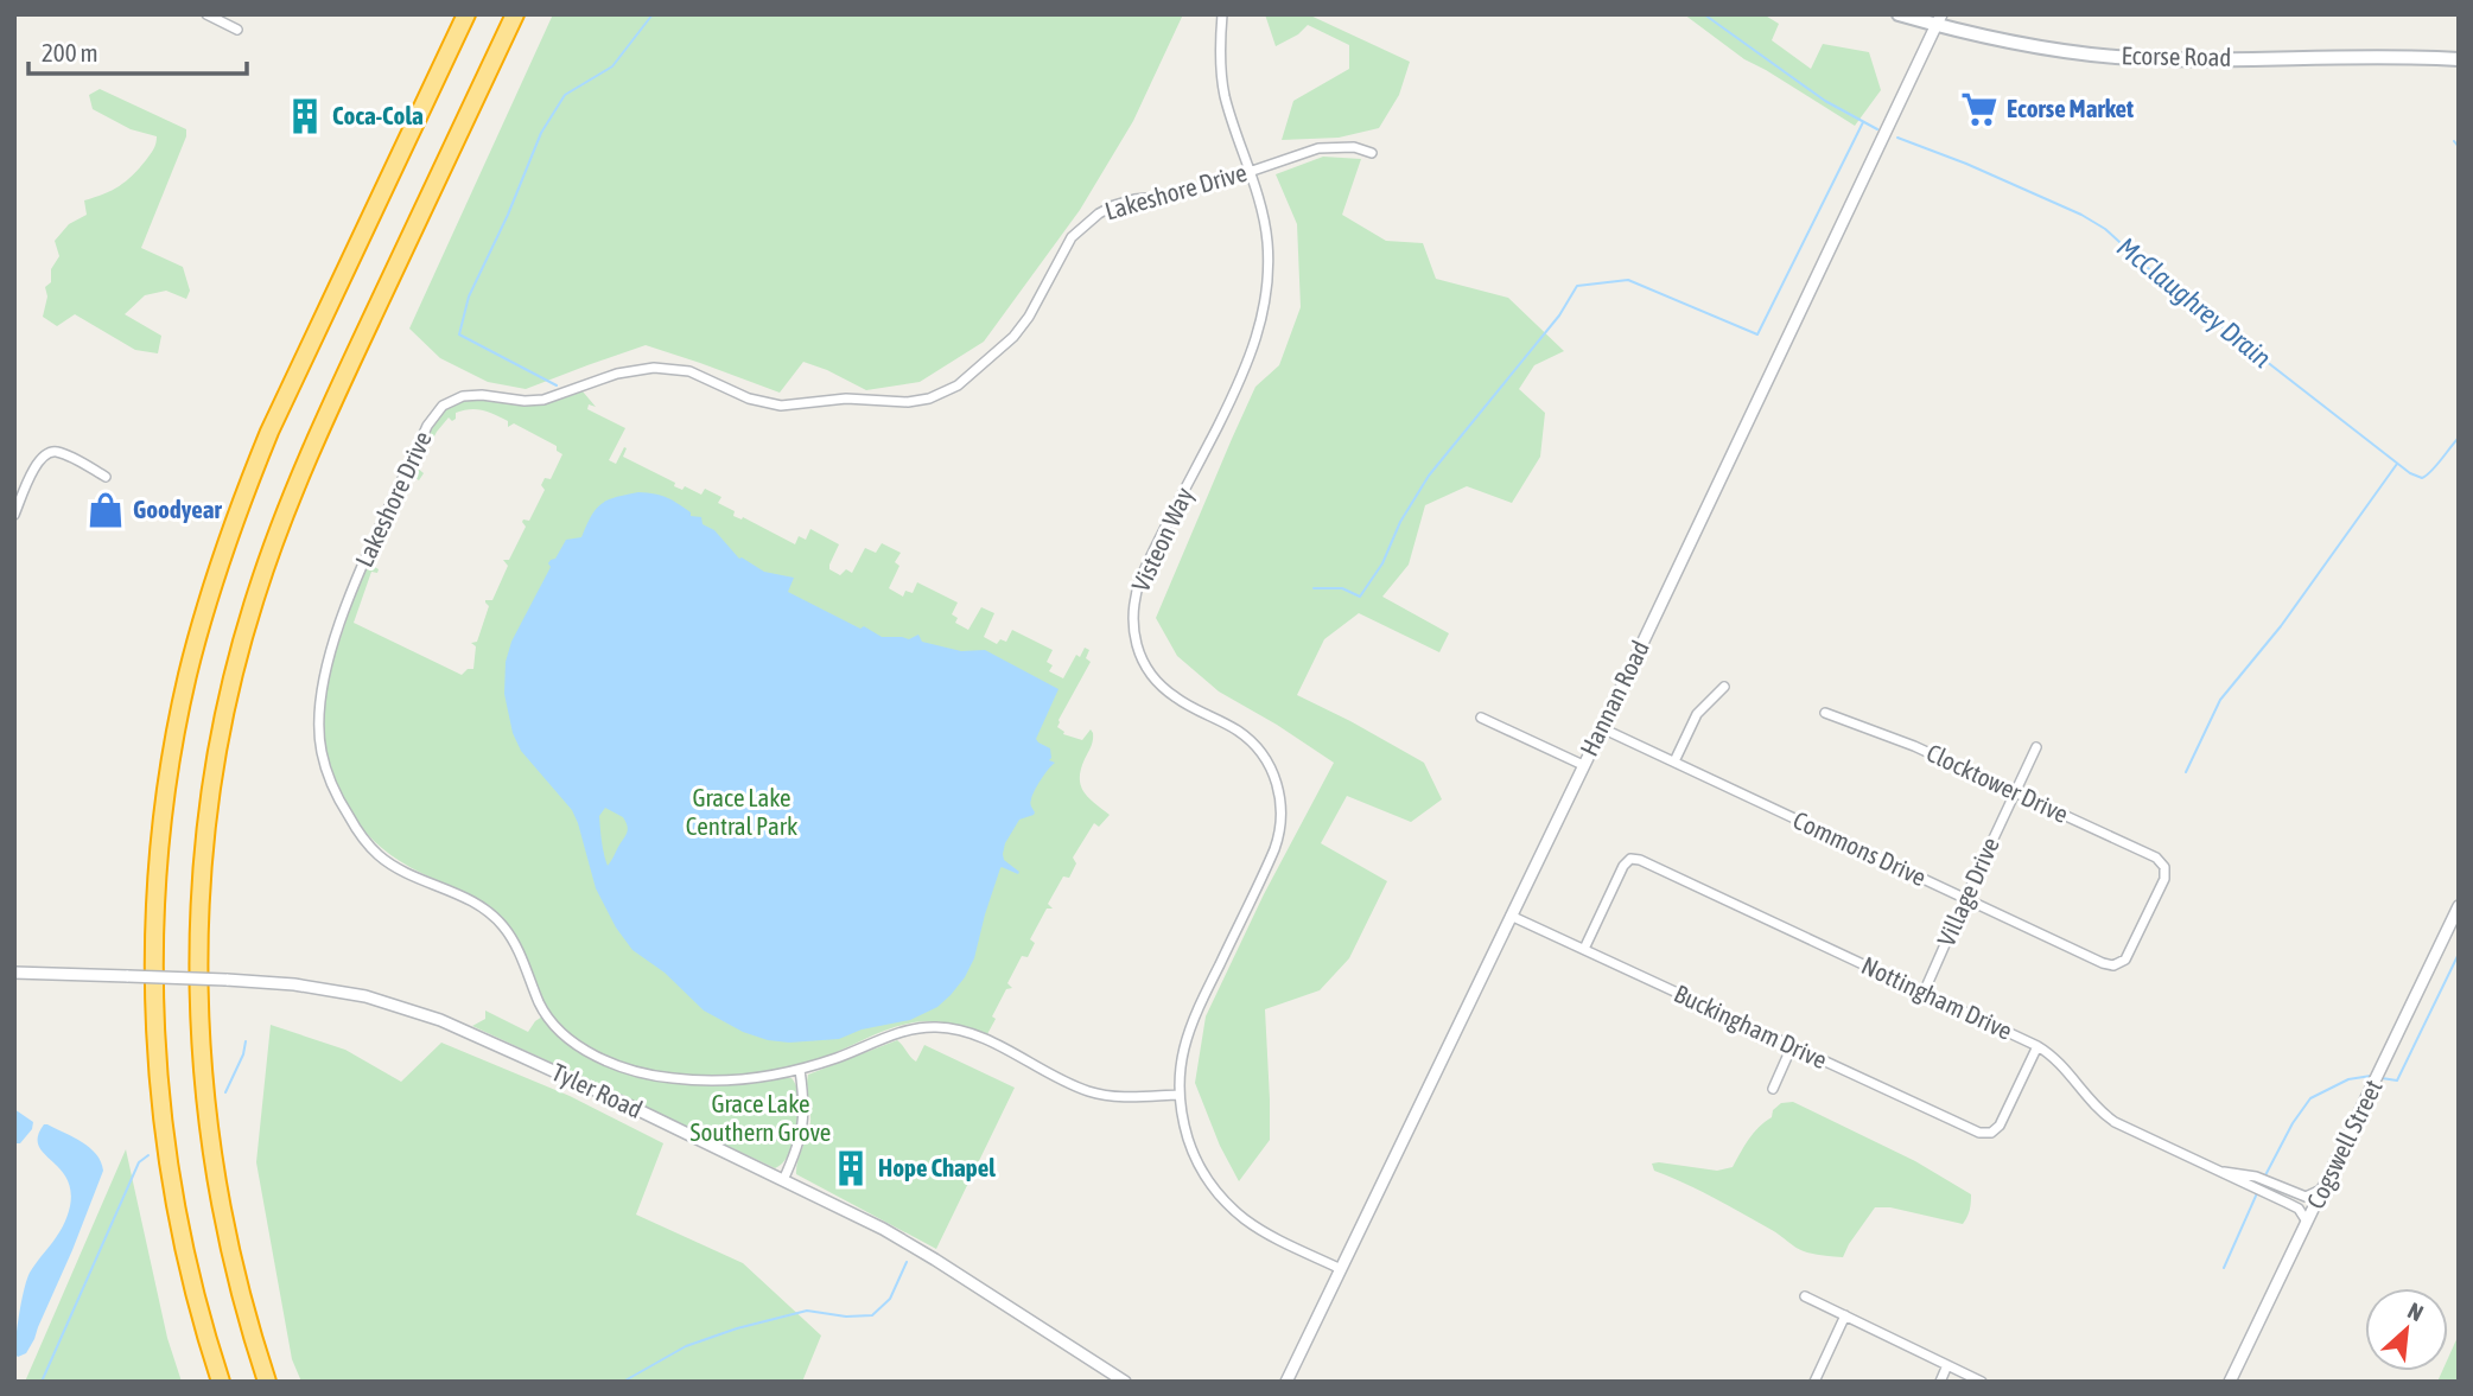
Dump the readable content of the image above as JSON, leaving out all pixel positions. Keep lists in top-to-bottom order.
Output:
{
  "streets": {
    "main road": ["Ecorse Road"],
    "street": [
      "Lakeshore Drive",
      "Visteon Way",
      "Hannan Road",
      "Clocktower Drive",
      "Commons Drive",
      "Village Drive",
      "Nottingham Drive",
      "Buckingham Drive",
      "Tyler Road",
      "Cogswell Street"
    ]
  },
  "crossings": [
    ["Ecorse Road", "Hannan Road"],
    ["Lakeshore Drive", "Visteon Way"],
    ["Visteon Way", "Hannan Road"],
    ["Hannan Road", "Commons Drive"],
    ["Hannan Road", "Buckingham Drive"],
    ["Clocktower Drive", "Commons Drive"],
    ["Clocktower Drive", "Village Drive"],
    ["Commons Drive", "Village Drive"],
    ["Village Drive", "Nottingham Drive"],
    ["Nottingham Drive", "Buckingham Drive"],
    ["Nottingham Drive", "Cogswell Street"]
  ],
  "water": ["McClaughrey Drain"],
  "parks": ["Grace Lake Central Park", "Grace Lake Southern Grove"],
  "places": {
    "supermarket": ["Ecorse Market"],
    "building": ["Coca-Cola", "Hope Chapel"],
    "shop": ["Goodyear"]
  },
  "scale_bar": "200 m",
  "north": "top right"
}
